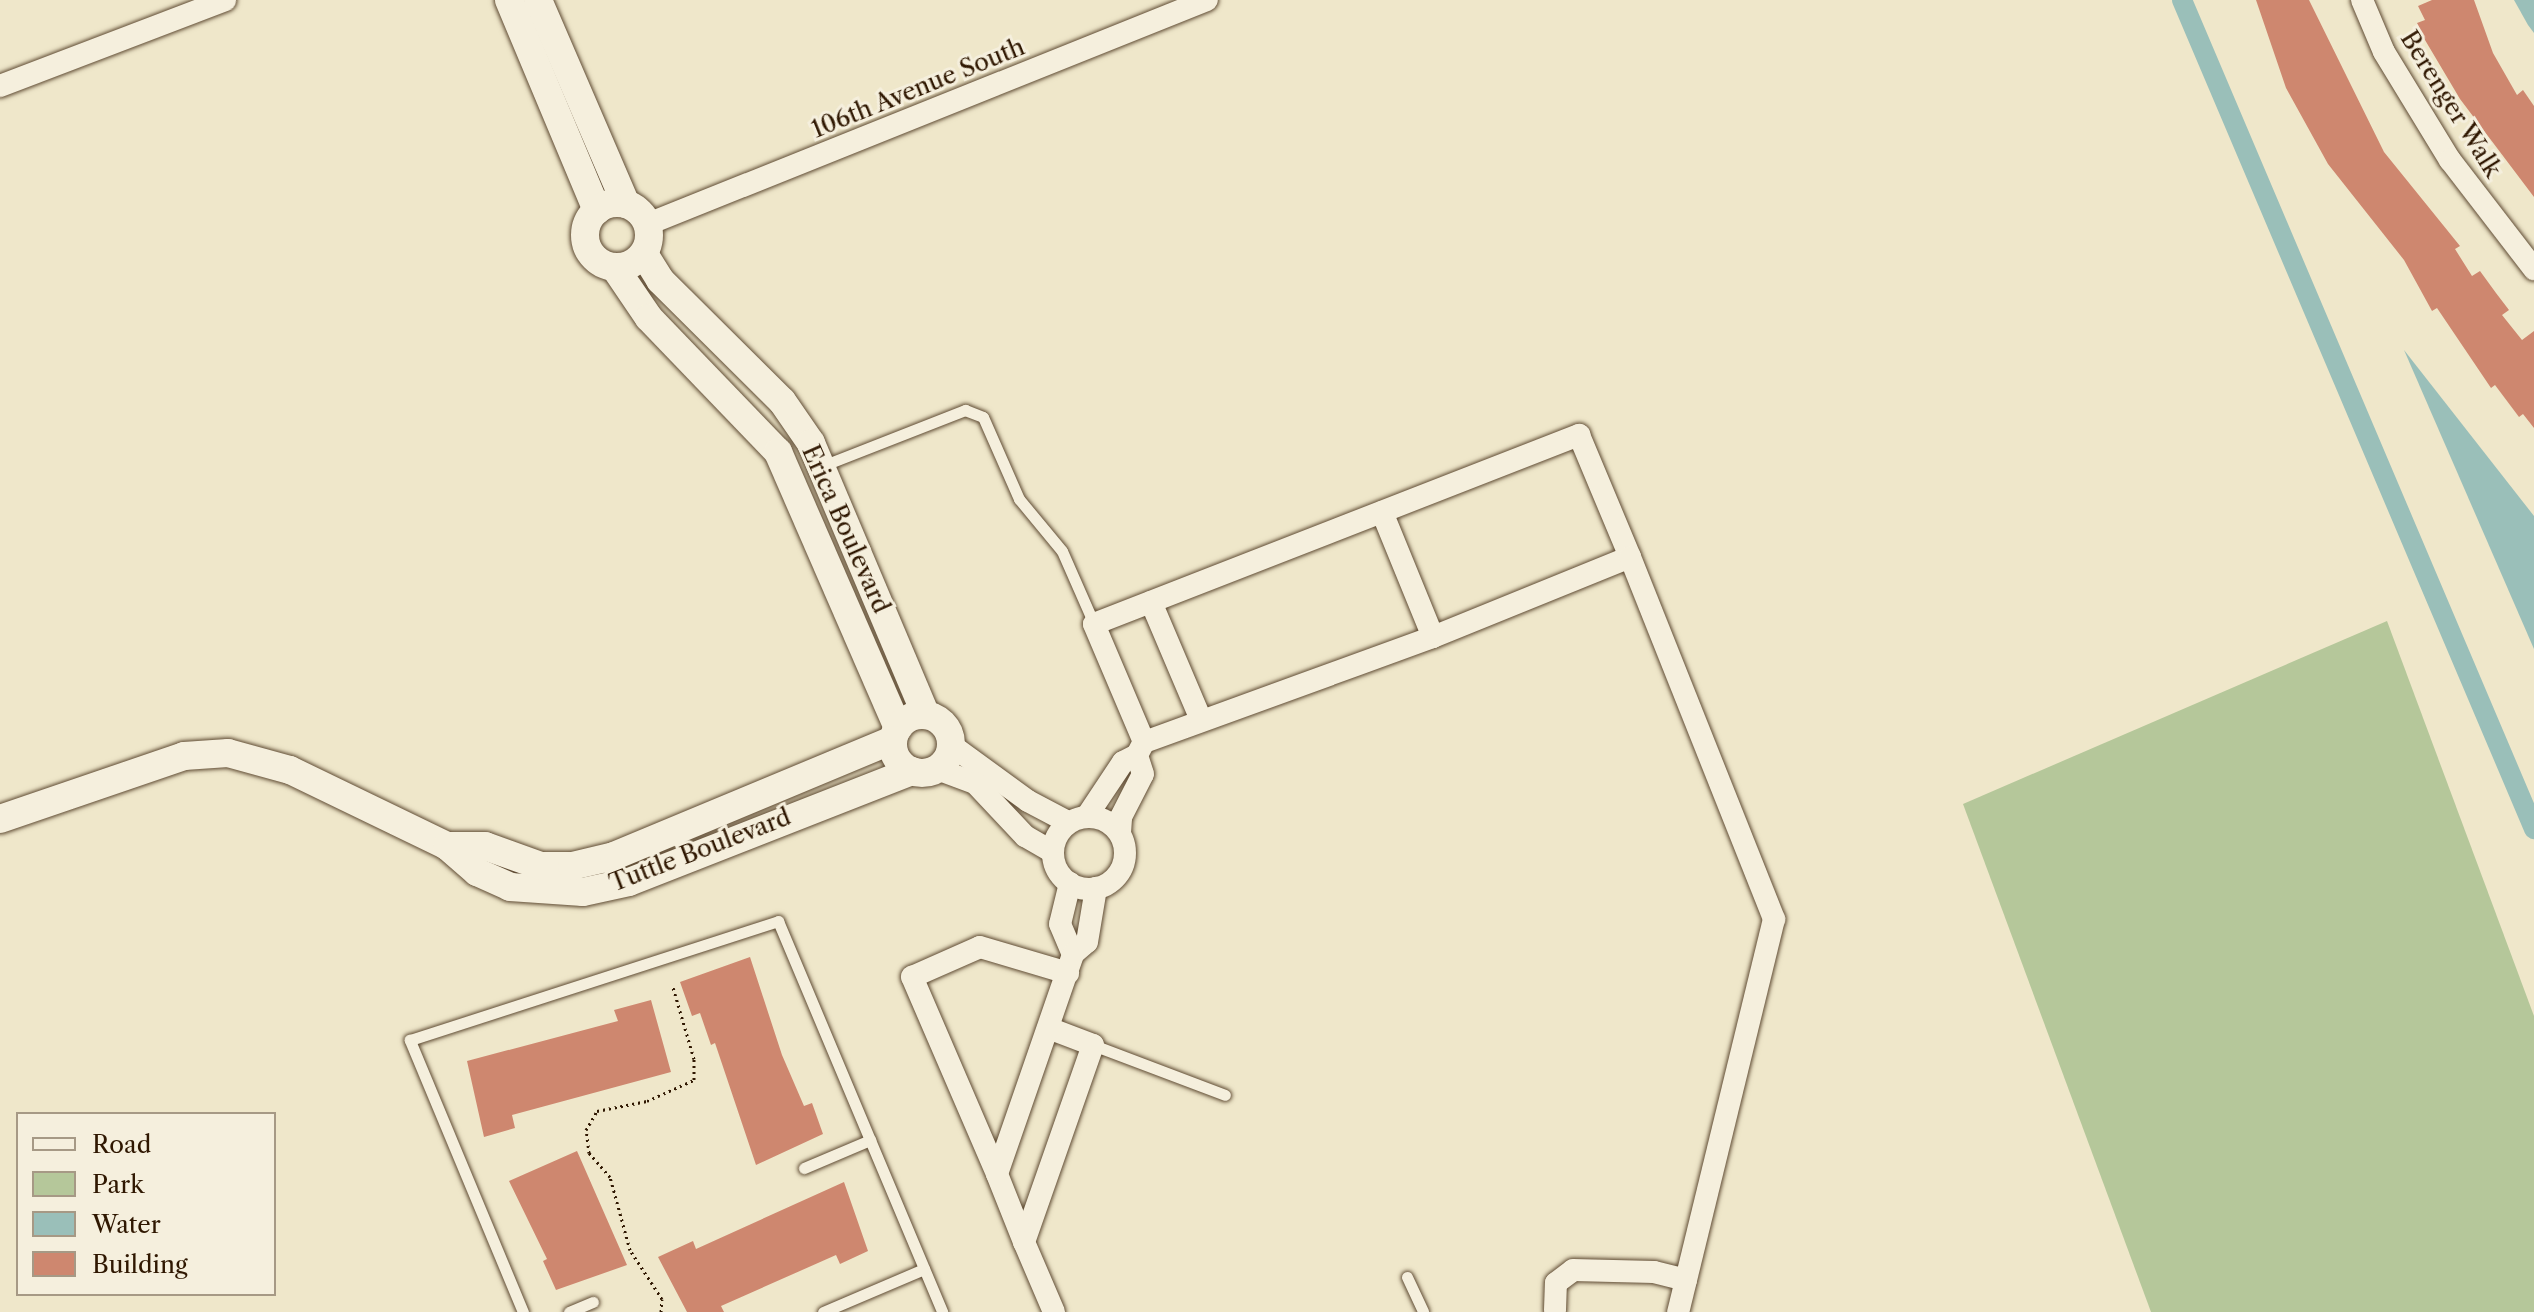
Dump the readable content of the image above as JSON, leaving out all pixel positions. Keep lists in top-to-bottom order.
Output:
{
  "streets": {
    "street": [
      "106th Avenue South",
      "Berenger Walk",
      "Erica Boulevard",
      "Tuttle Boulevard"
    ]
  },
  "crossings": [
    ["106th Avenue South", "Erica Boulevard"],
    ["Erica Boulevard", "Tuttle Boulevard"]
  ],
  "legend": [
    "Road",
    "Park",
    "Water",
    "Building"
  ]
}
